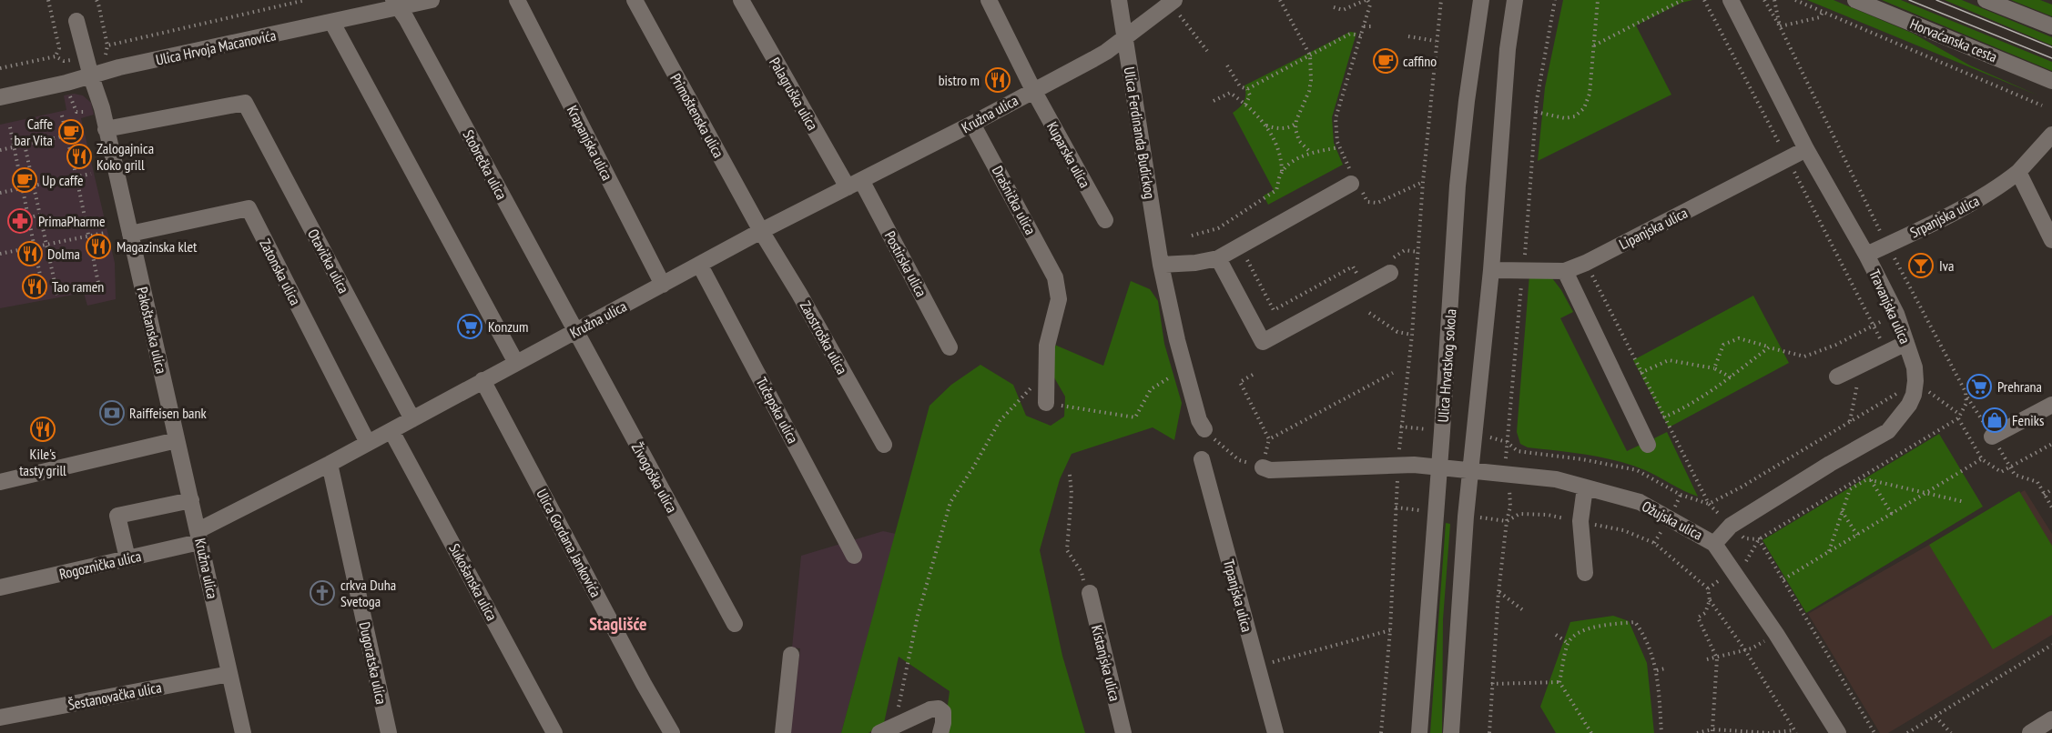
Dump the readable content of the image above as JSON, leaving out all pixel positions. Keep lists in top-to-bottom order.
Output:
{
  "streets": {
    "street": [
      "Horvaćanska cesta",
      "Ulica Hrvoja Macanovića",
      "Palagruška ulica",
      "Kružna ulica",
      "Primoštenska ulica",
      "Ulica Ferdinanda Budickog",
      "Krapanjska ulica",
      "Kuparska ulica",
      "Stobrečka ulica",
      "Drašnička ulica",
      "Srpanjska ulica",
      "Lipanjska ulica",
      "Otavička ulica",
      "Postirska ulica",
      "Zatonska ulica",
      "Travanjska ulica",
      "Pakoštanska ulica",
      "Zaostroška ulica",
      "Ulica Hrvatskog sokola",
      "Tučepska ulica",
      "Živogoška ulica",
      "Ožujska ulica",
      "Ulica Gordana Jankovića",
      "Rogoznička ulica",
      "Sukošanska ulica",
      "Trpanjska ulica",
      "Dugoratska ulica",
      "Kistanjska ulica",
      "Šestanovačka ulica"
    ]
  },
  "crossings": [
    ["Ulica Hrvoja Macanovića", "Stobrečka ulica"],
    ["Ulica Hrvoja Macanovića", "Pakoštanska ulica"],
    ["Palagruška ulica", "Kružna ulica"],
    ["Palagruška ulica", "Postirska ulica"],
    ["Kružna ulica", "Primoštenska ulica"],
    ["Kružna ulica", "Ulica Ferdinanda Budickog"],
    ["Kružna ulica", "Krapanjska ulica"],
    ["Kružna ulica", "Kuparska ulica"],
    ["Kružna ulica", "Stobrečka ulica"],
    ["Kružna ulica", "Drašnička ulica"],
    ["Kružna ulica", "Otavička ulica"],
    ["Kružna ulica", "Postirska ulica"],
    ["Kružna ulica", "Zatonska ulica"],
    ["Kružna ulica", "Pakoštanska ulica"],
    ["Kružna ulica", "Zaostroška ulica"],
    ["Kružna ulica", "Tučepska ulica"],
    ["Kružna ulica", "Živogoška ulica"],
    ["Kružna ulica", "Ulica Gordana Jankovića"],
    ["Kružna ulica", "Rogoznička ulica"],
    ["Kružna ulica", "Sukošanska ulica"],
    ["Kružna ulica", "Dugoratska ulica"],
    ["Kružna ulica", "Šestanovačka ulica"],
    ["Primoštenska ulica", "Zaostroška ulica"],
    ["Stobrečka ulica", "Živogoška ulica"],
    ["Srpanjska ulica", "Travanjska ulica"],
    ["Lipanjska ulica", "Travanjska ulica"],
    ["Otavička ulica", "Pakoštanska ulica"],
    ["Zatonska ulica", "Pakoštanska ulica"],
    ["Travanjska ulica", "Ožujska ulica"],
    ["Pakoštanska ulica", "Rogoznička ulica"],
    ["Ulica Hrvatskog sokola", "Ožujska ulica"]
  ],
  "districts": ["Staglišće"],
  "places": {
    "cafe": ["caffino", "Caffe bar Vita", "Up caffe"],
    "restaurant": [
      "bistro m",
      "Zalogajnica Koko grill",
      "Magazinska klet",
      "Dolma",
      "Tao ramen",
      "Kile's tasty grill"
    ],
    "pharmacy": ["PrimaPharme"],
    "bar": ["Iva"],
    "supermarket": ["Konzum", "Prehrana"],
    "bank": ["Raiffeisen bank"],
    "shop": ["Feniks"],
    "church": ["crkva Duha Svetoga"]
  }
}
